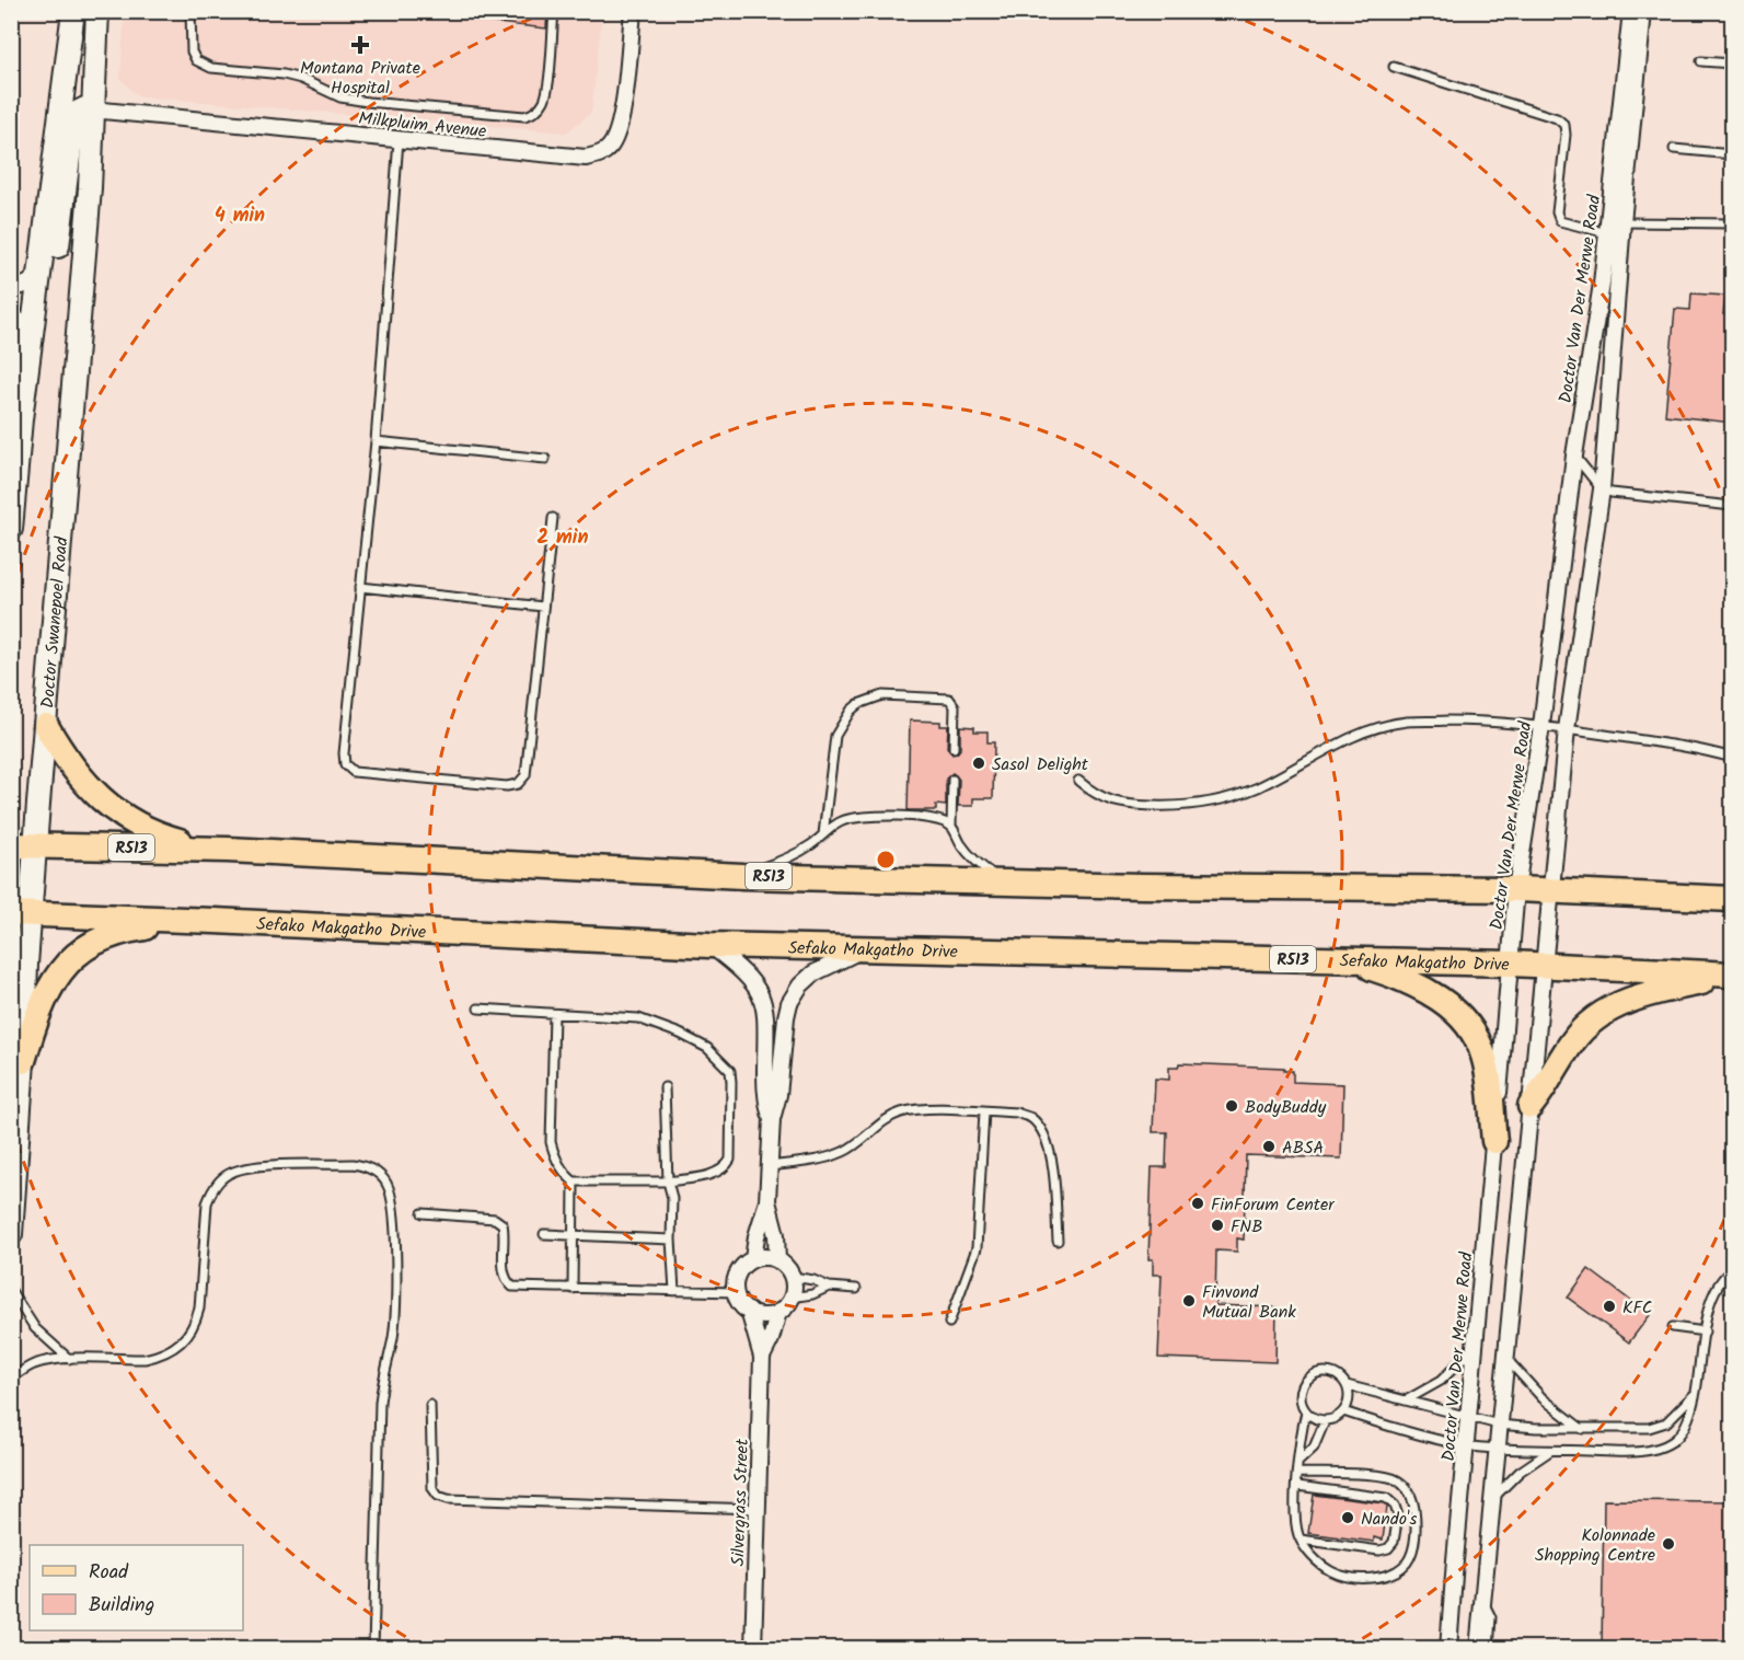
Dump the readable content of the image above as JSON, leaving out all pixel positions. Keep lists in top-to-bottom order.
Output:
{
  "streets": {
    "main road": ["Doctor Swanepoel Road", "R513", "Sefako Makgatho Drive"],
    "street": ["Milkpluim Avenue", "Doctor Van Der Merwe Road", "Silvergrass Street"]
  },
  "crossings": [
    ["Milkpluim Avenue", "Doctor Swanepoel Road"],
    ["Doctor Van Der Merwe Road", "R513"],
    ["Doctor Van Der Merwe Road", "Sefako Makgatho Drive"],
    ["Doctor Swanepoel Road", "R513"],
    ["Doctor Swanepoel Road", "Sefako Makgatho Drive"]
  ],
  "places": {
    "health": ["Montana Private Hospital"],
    "other": [
      "Sasol Delight",
      "BodyBuddy",
      "ABSA",
      "FinForum Center",
      "FNB",
      "Finvond Mutual Bank",
      "KFC",
      "Nando's",
      "Kolonnade Shopping Centre"
    ]
  },
  "legend": ["Road", "Building"],
  "rings": ["4 min", "2 min"]
}
